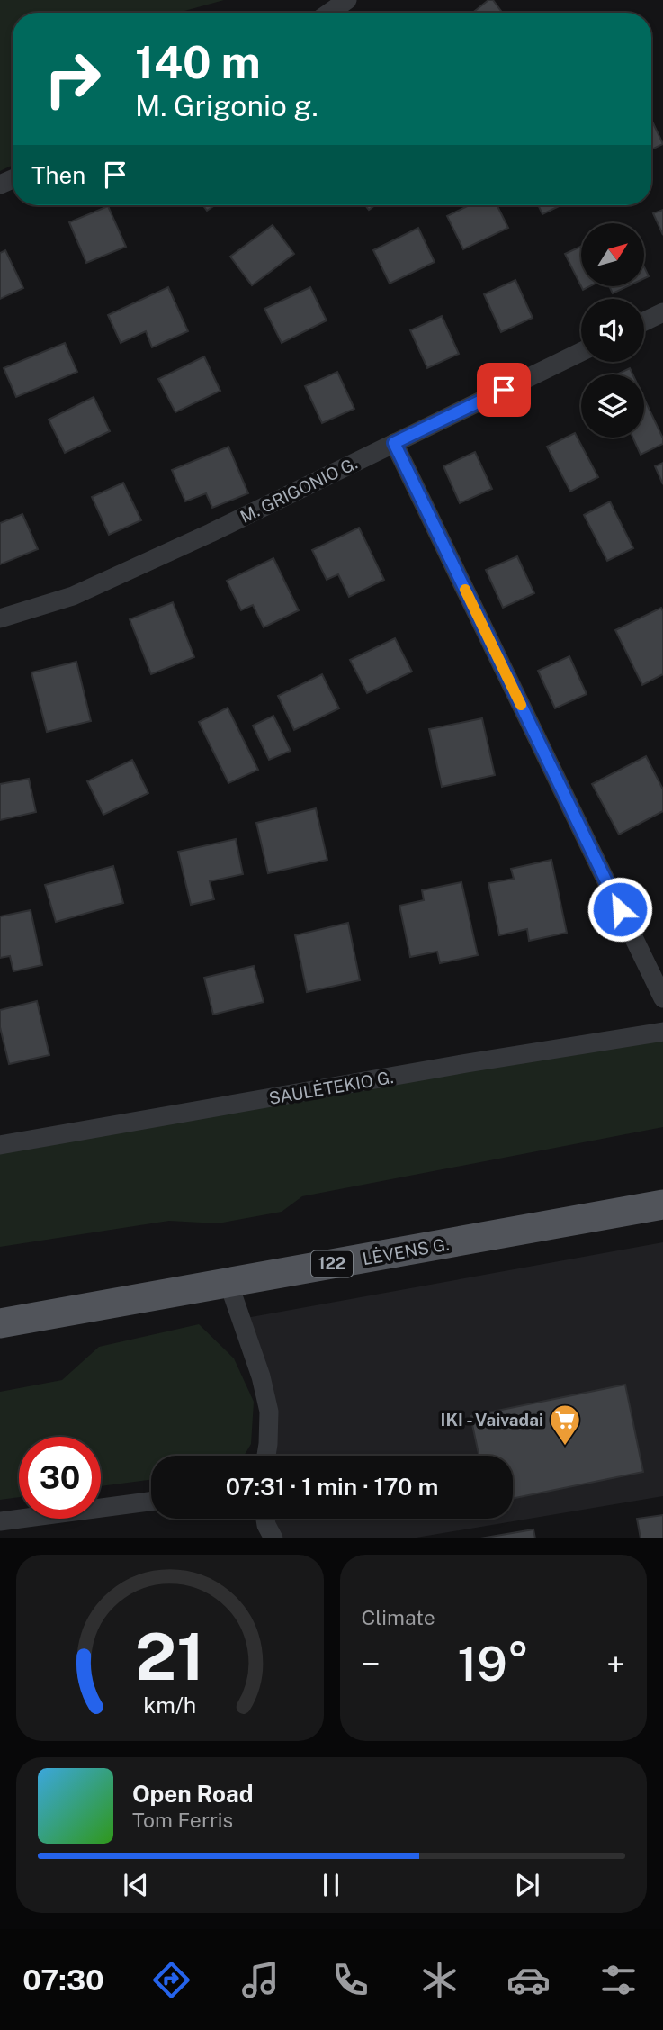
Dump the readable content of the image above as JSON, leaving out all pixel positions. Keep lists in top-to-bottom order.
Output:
{
  "streets": {
    "main road": ["LĖVENS G.", "122"],
    "street": ["M. GRIGONIO G.", "SAULĖTEKIO G."]
  },
  "places": {
    "supermarket": ["IKI - Vaivadai"]
  },
  "north": "top right",
  "page": {
    "turn": ["140 m", "M. Grigonio g."],
    "then": "Then",
    "limit": "30",
    "trip": "07:31 · 1 min · 170 m",
    "tile": "Climate",
    "heat": ["−", "19°", "+"],
    "song": ["Open Road", "Tom Ferris"],
    "tabs": "07:30",
    "gauge": ["21", "km/h"]
  }
}
